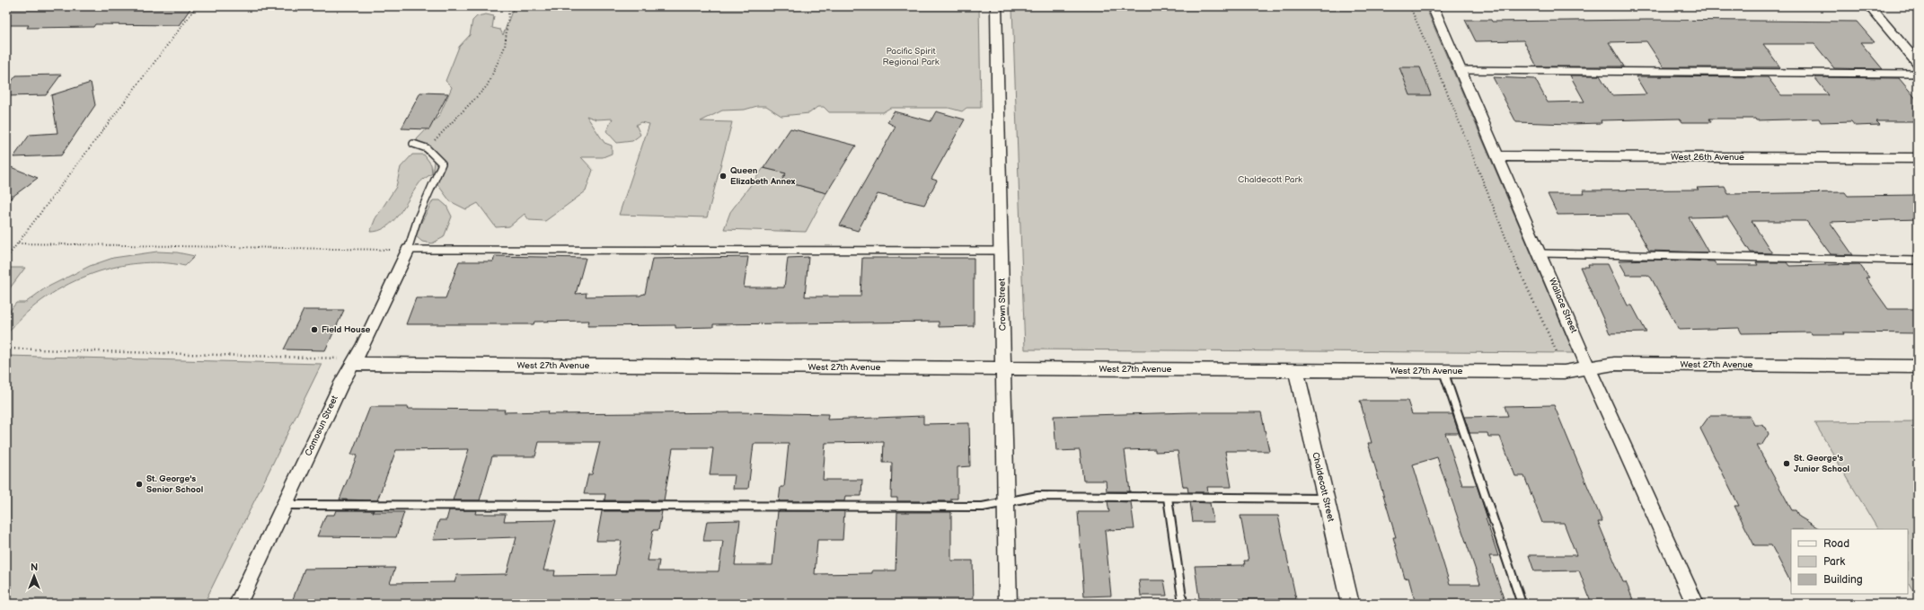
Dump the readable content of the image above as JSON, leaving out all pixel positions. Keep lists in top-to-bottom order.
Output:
{
  "streets": {
    "street": [
      "West 26th Avenue",
      "Crown Street",
      "Wallace Street",
      "West 27th Avenue",
      "Camosun Street",
      "Chaldecott Street"
    ]
  },
  "crossings": [
    ["West 26th Avenue", "Wallace Street"],
    ["Crown Street", "West 27th Avenue"],
    ["Wallace Street", "West 27th Avenue"],
    ["West 27th Avenue", "Camosun Street"],
    ["West 27th Avenue", "Chaldecott Street"]
  ],
  "parks": ["Pacific Spirit Regional Park", "Chaldecott Park"],
  "places": [
    "Queen Elizabeth Annex",
    "Field House",
    "St. George's Junior School",
    "St. George's Senior School"
  ],
  "legend": ["Road", "Park", "Building"],
  "north": "top"
}
